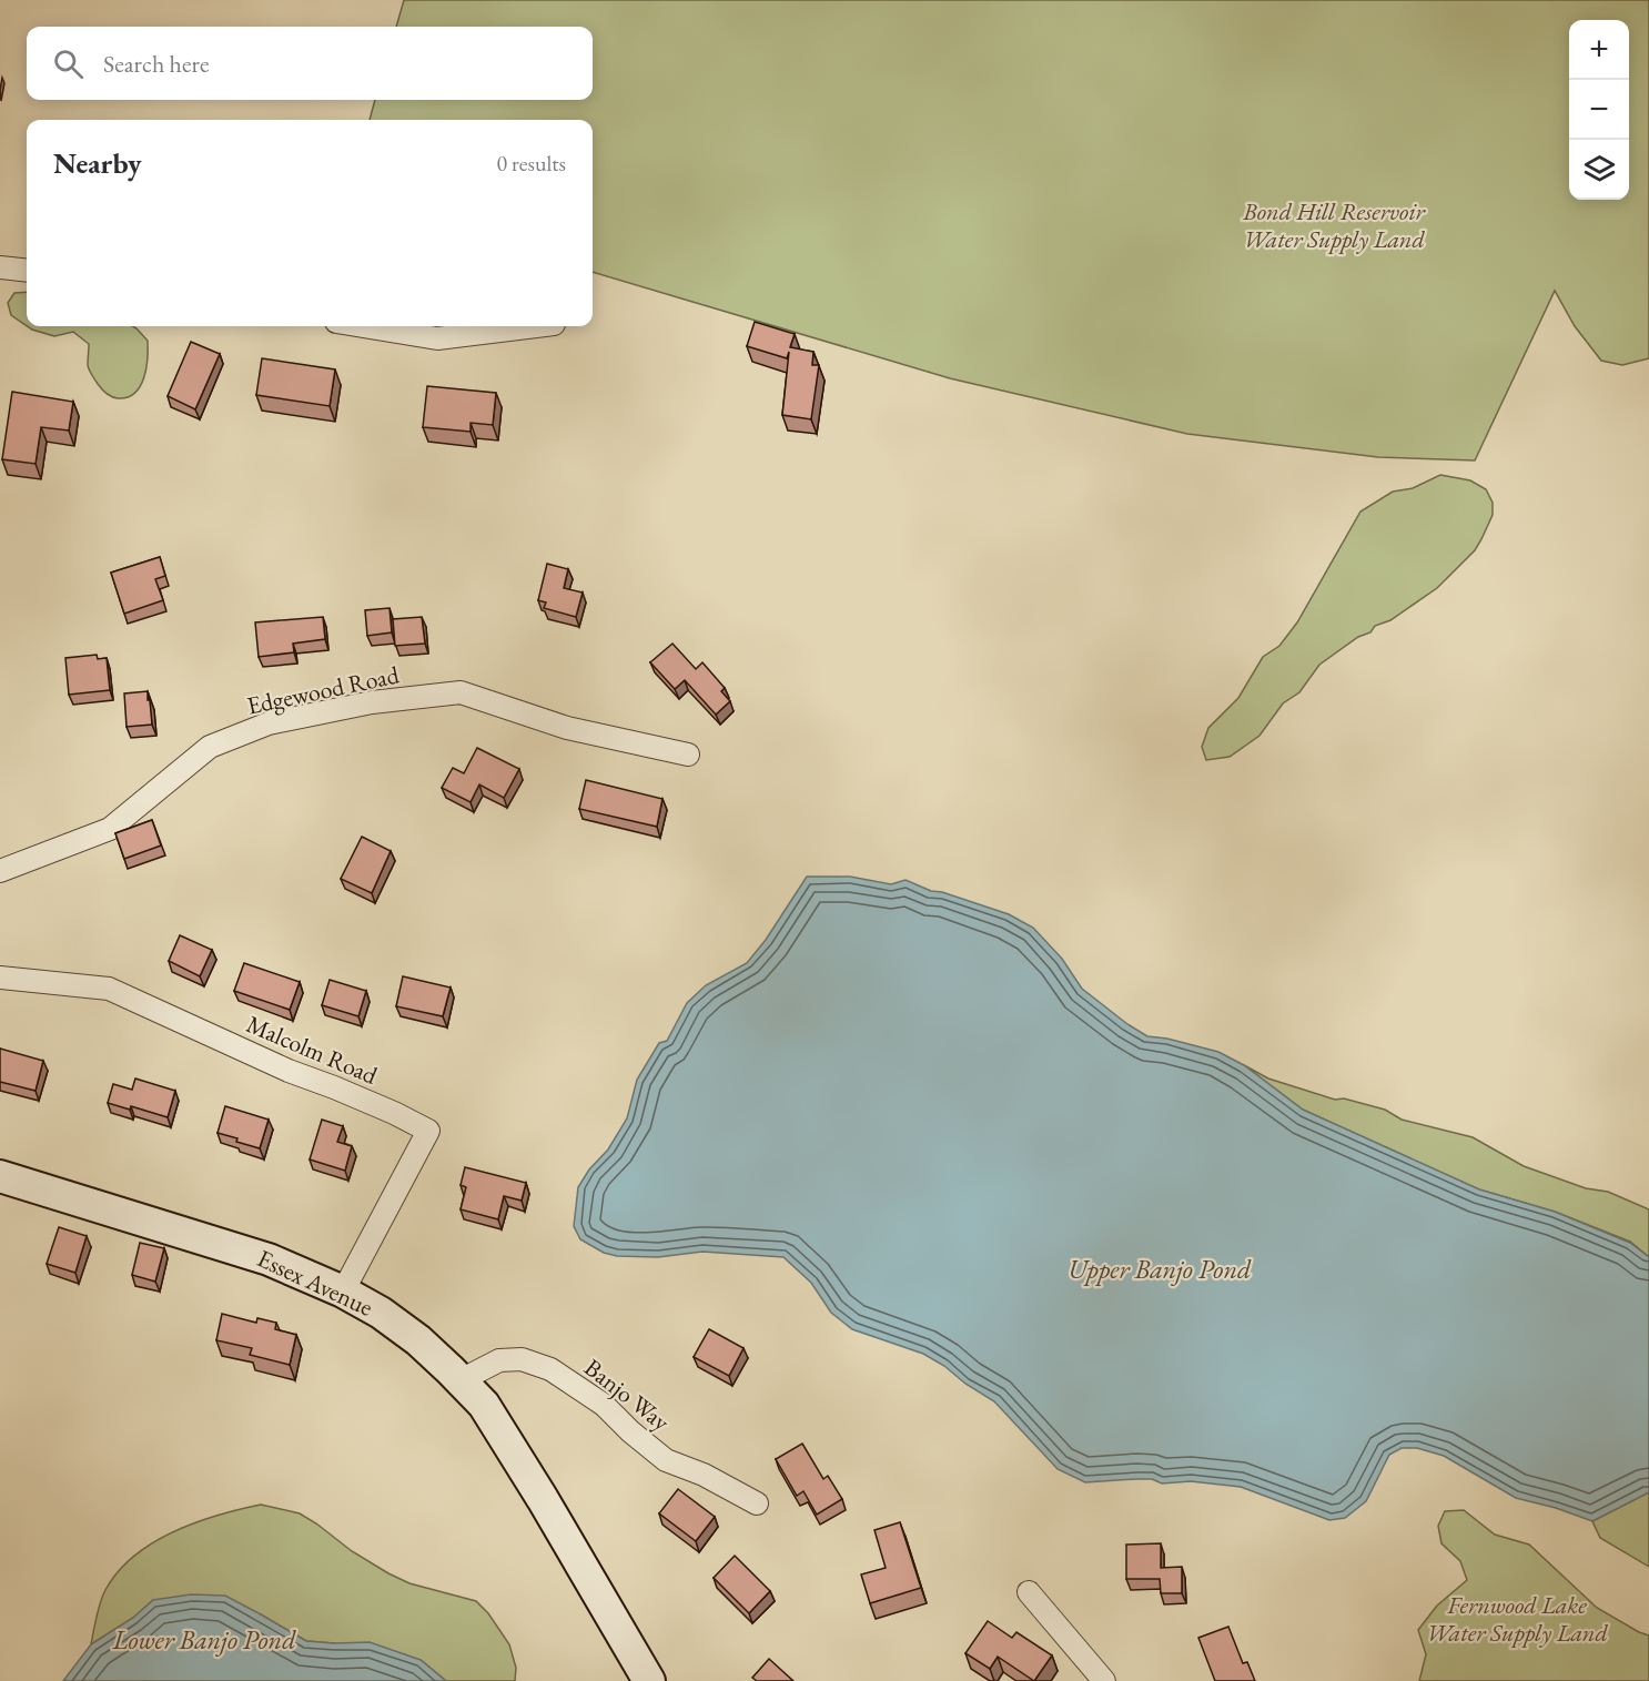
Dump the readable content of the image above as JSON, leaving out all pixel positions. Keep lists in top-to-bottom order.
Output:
{
  "streets": {
    "street": [
      "Edgewood Road",
      "Malcolm Road",
      "Essex Avenue",
      "Banjo Way"
    ]
  },
  "crossings": [
    ["Malcolm Road", "Essex Avenue"],
    ["Essex Avenue", "Banjo Way"]
  ],
  "water": ["Upper Banjo Pond", "Lower Banjo Pond"],
  "parks": ["Bond Hill Reservoir Water Supply Land", "Fernwood Lake Water Supply Land"],
  "page": {
    "map_buttons": ["+", "−"],
    "search": "Search here",
    "heading": ["Nearby", "0 results"]
  }
}
